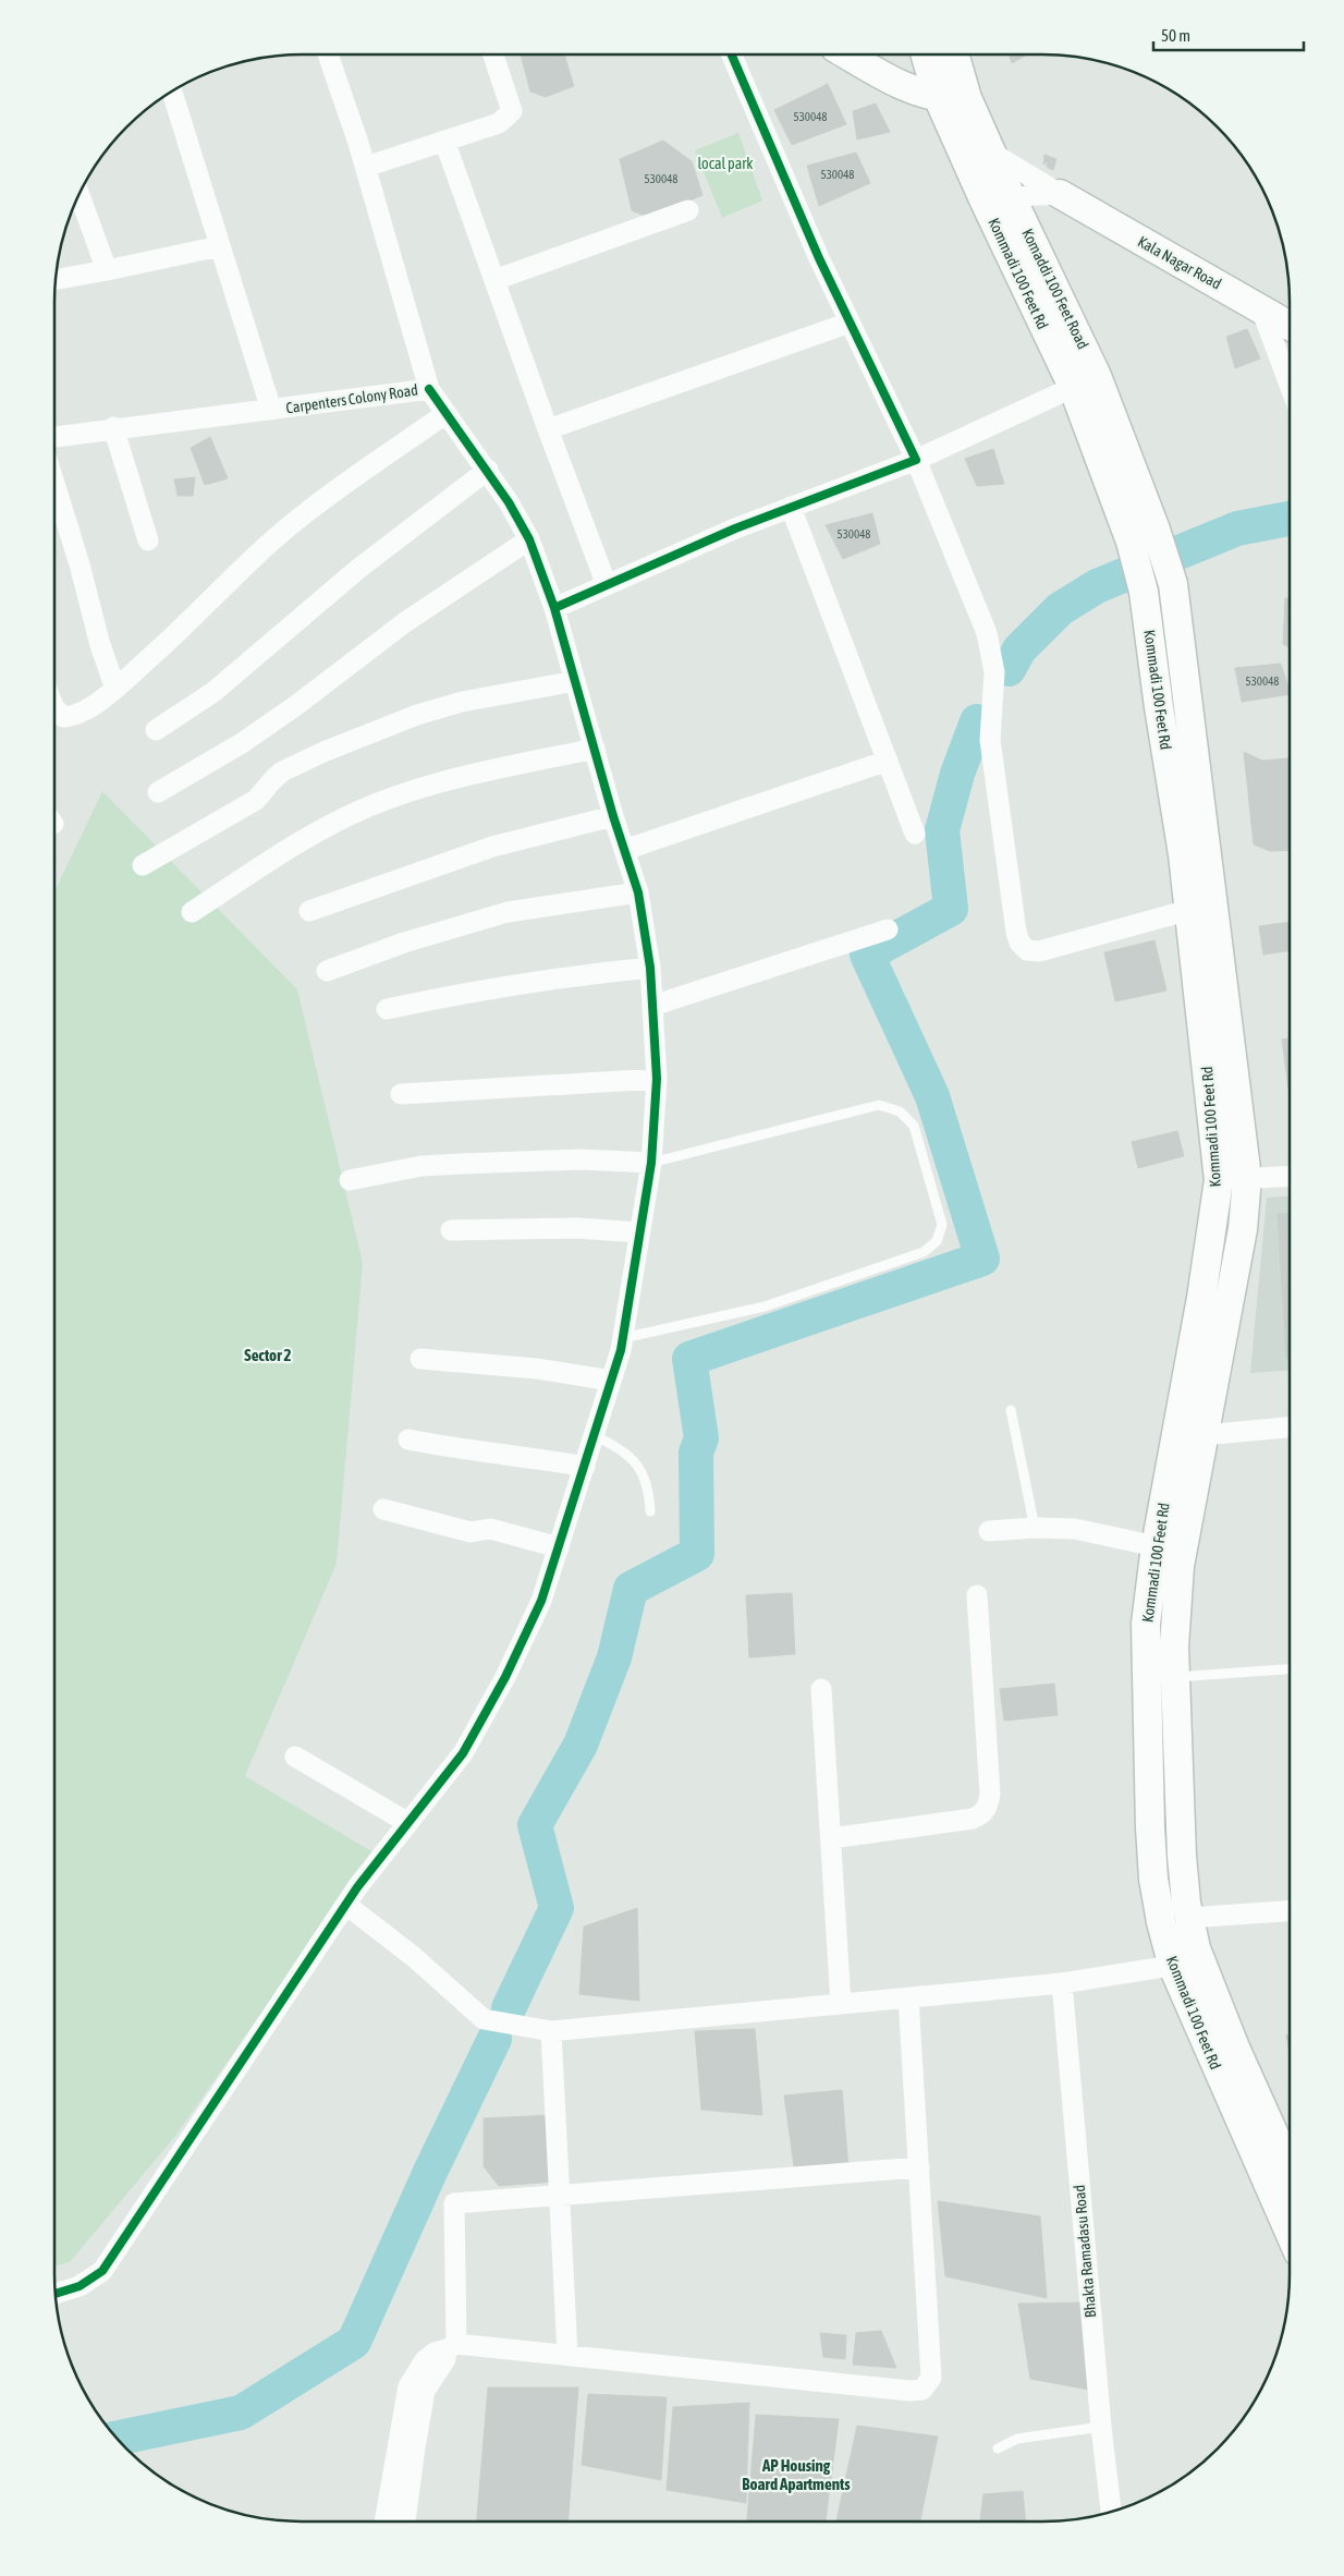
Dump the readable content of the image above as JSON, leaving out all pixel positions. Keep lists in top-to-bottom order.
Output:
{
  "streets": {
    "main road": ["Kala Nagar Road", "Kommadi 100 Feet Rd"],
    "street": ["Carpenters Colony Road", "Bhakta Ramadasu Road"]
  },
  "districts": ["Sector 2", "AP Housing Board Apartments"],
  "parks": ["local park"],
  "house_numbers": [
    "530048",
    "530048",
    "530048",
    "530048",
    "530048"
  ],
  "scale_bar": "50 m"
}
